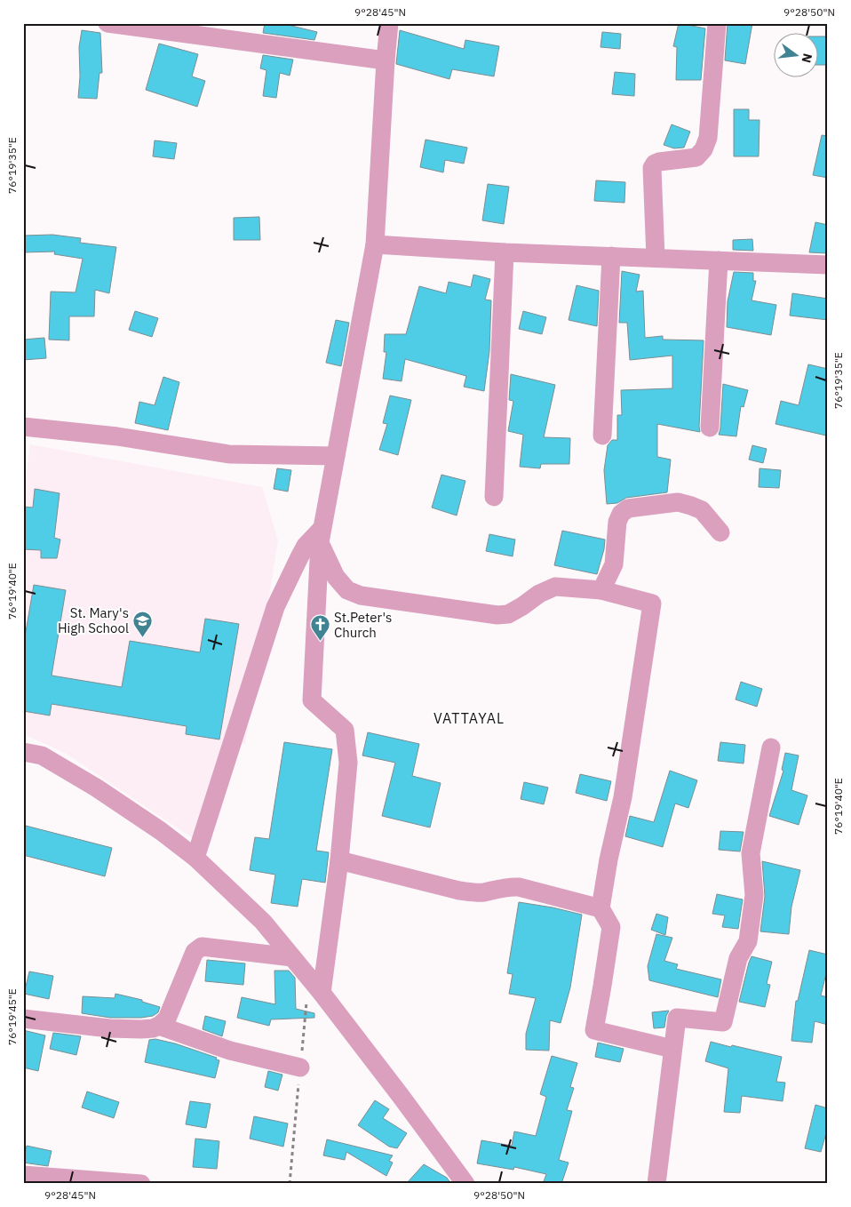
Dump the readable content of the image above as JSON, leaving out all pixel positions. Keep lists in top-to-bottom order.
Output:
{
  "districts": ["VATTAYAL"],
  "places": {
    "school or university": ["St. Mary's High School"],
    "church": ["St.Peter's Church"]
  },
  "north": "right",
  "coordinates": [
    "9°28'45\"N",
    "9°28'50\"N",
    "76°19'35\"E",
    "76°19'40\"E",
    "76°19'45\"E"
  ]
}
